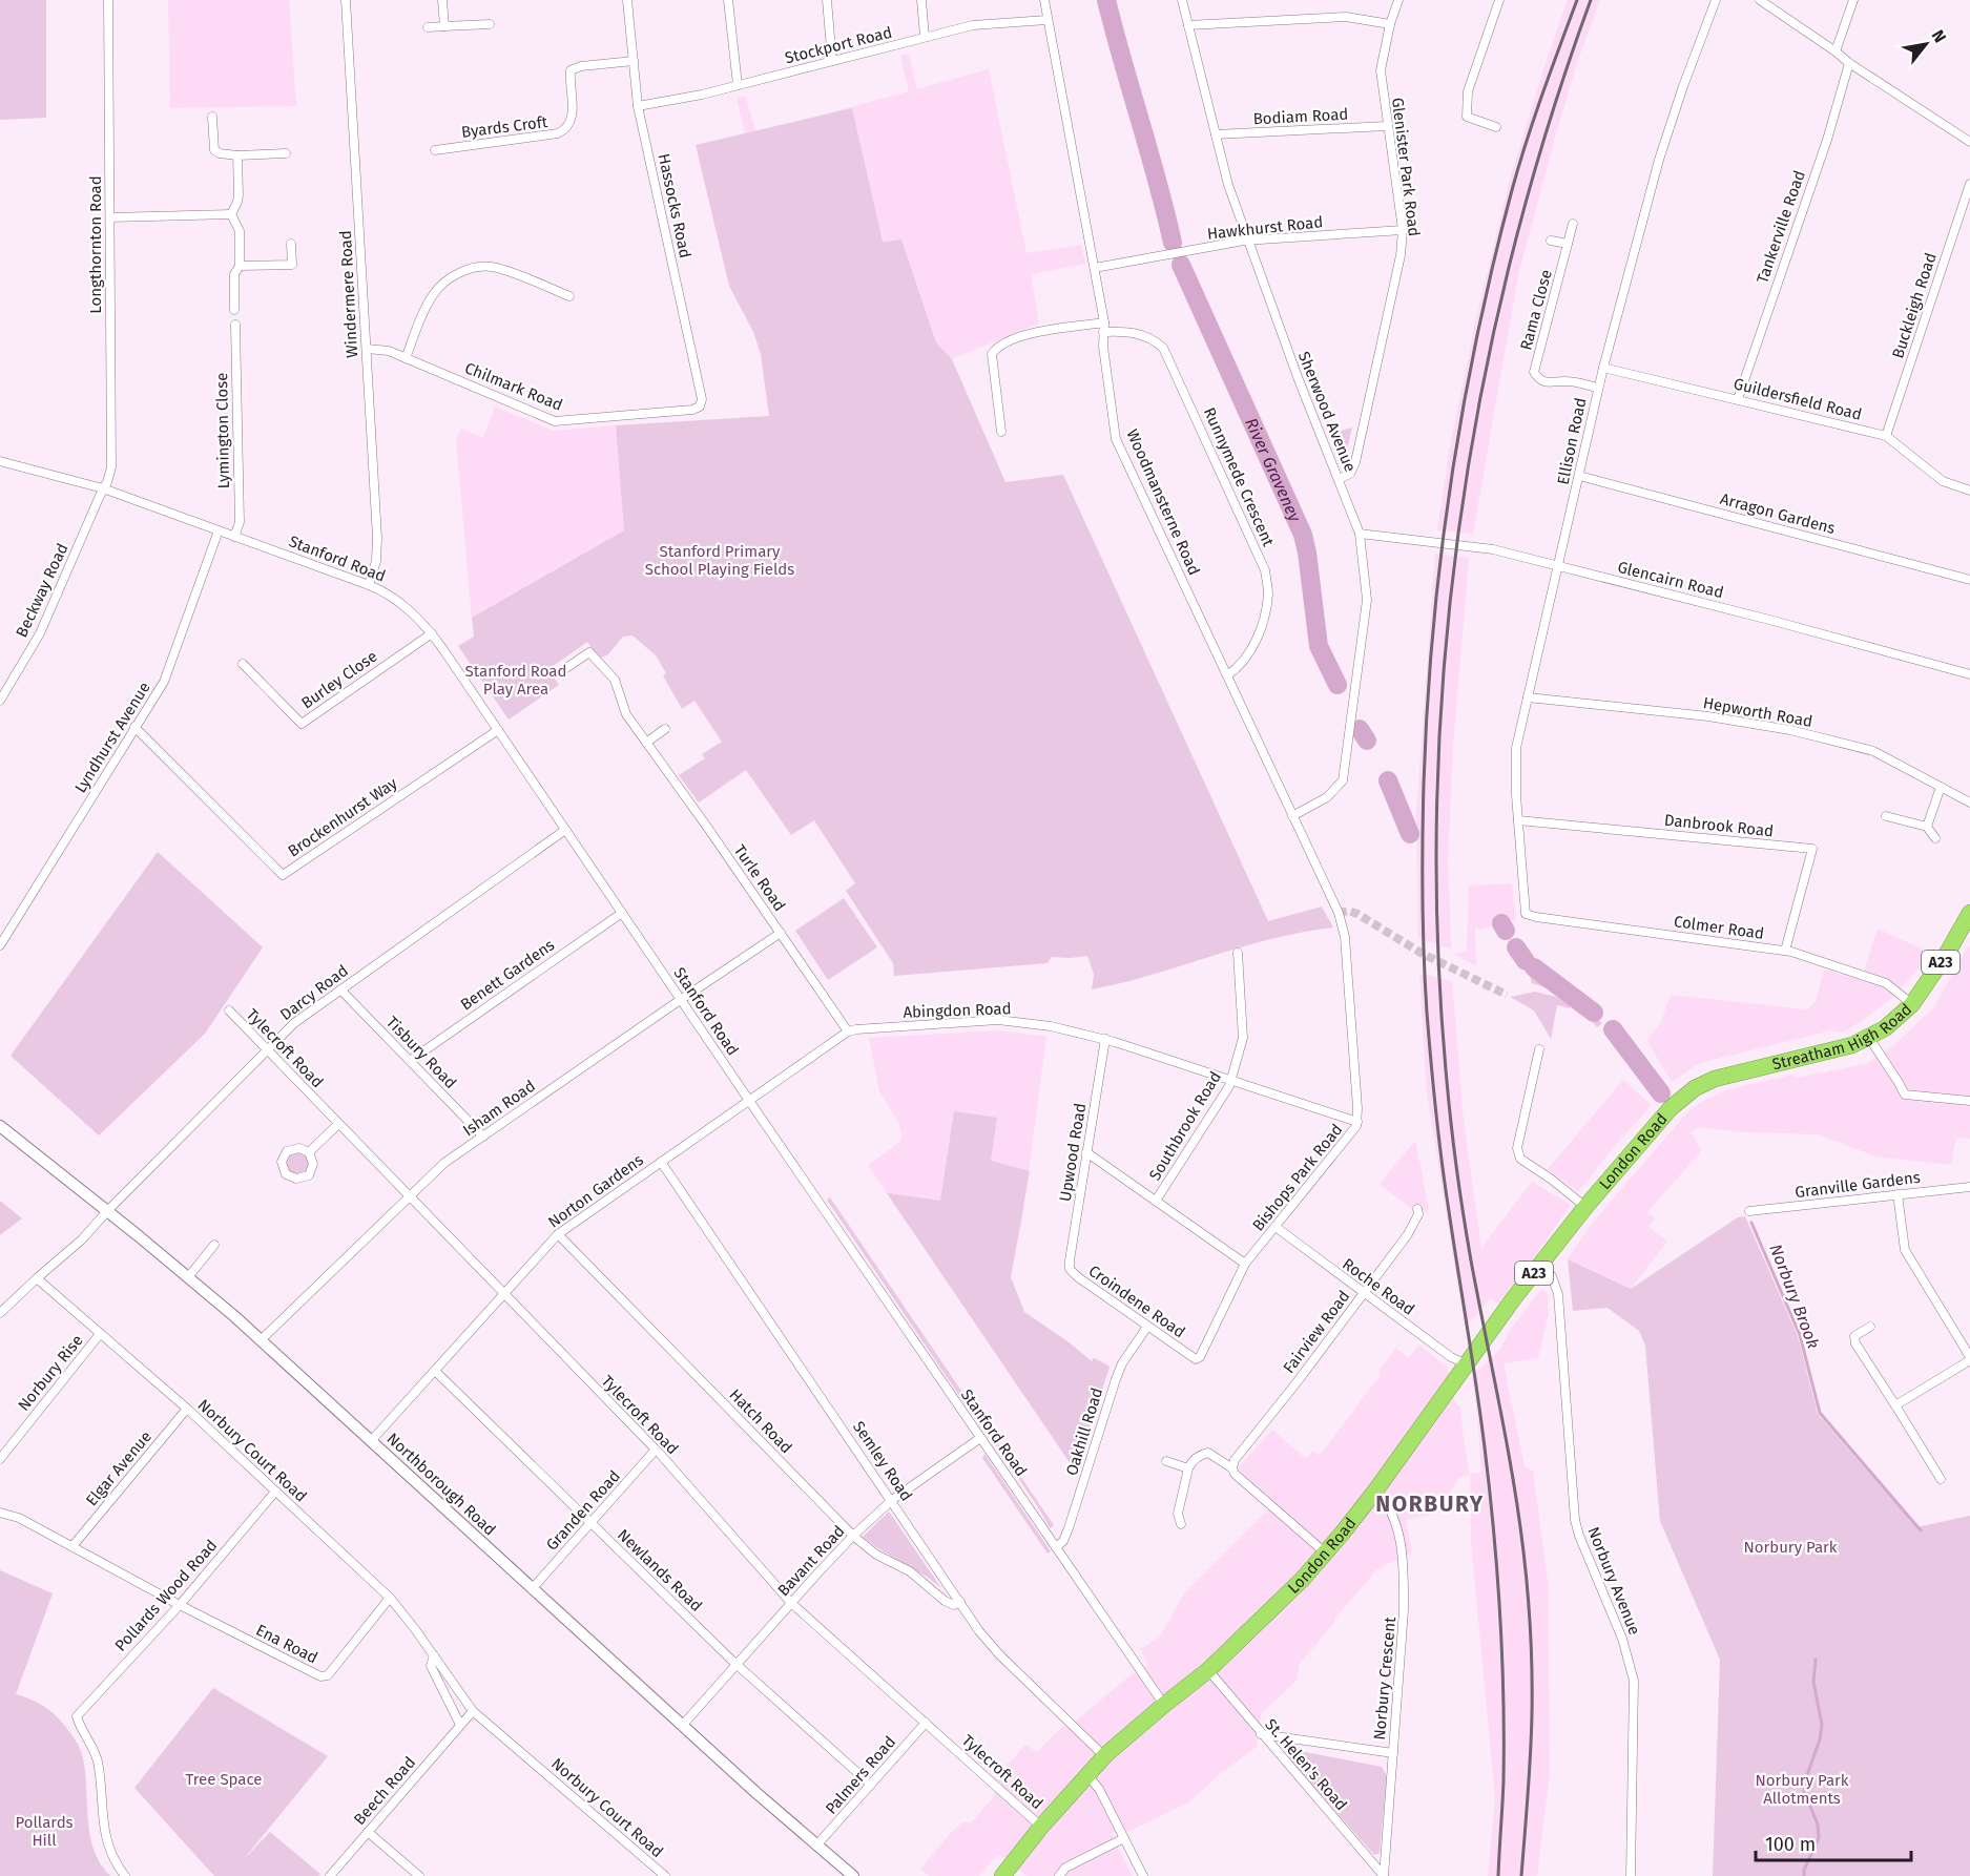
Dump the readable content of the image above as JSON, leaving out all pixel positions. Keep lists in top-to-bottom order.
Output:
{
  "streets": {
    "highway": ["A23", "Streatham High Road", "London Road"],
    "street": [
      "Stockport Road",
      "Bodiam Road",
      "Byards Croft",
      "Glenister Park Road",
      "Hassocks Road",
      "Tankerville Road",
      "Hawkhurst Road",
      "Longthornton Road",
      "Windermere Road",
      "Buckleigh Road",
      "Rama Close",
      "Chilmark Road",
      "Guildersfield Road",
      "Sherwood Avenue",
      "Lymington Close",
      "Ellison Road",
      "Runnymede Crescent",
      "Woodmansterne Road",
      "Arragon Gardens",
      "Stanford Road",
      "Glencairn Road",
      "Beckway Road",
      "Burley Close",
      "Hepworth Road",
      "Lyndhurst Avenue",
      "Brockenhurst Way",
      "Danbrook Road",
      "Turle Road",
      "Colmer Road",
      "Benett Gardens",
      "Darcy Road",
      "Abingdon Road",
      "Tylecroft Road",
      "Tisbury Road",
      "Isham Road",
      "Southbrook Road",
      "Upwood Road",
      "Bishops Park Road",
      "Granville Gardens",
      "Norton Gardens",
      "Roche Road",
      "Croindene Road",
      "Fairview Road",
      "Norbury Rise",
      "Hatch Road",
      "Oakhill Road",
      "Norbury Court Road",
      "Semley Road",
      "Elgar Avenue",
      "Northborough Road",
      "Granden Road",
      "Bavant Road",
      "Newlands Road",
      "Norbury Avenue",
      "Pollards Wood Road",
      "Ena Road",
      "Norbury Crescent",
      "St. Helen's Road",
      "Palmers Road",
      "Beech Road"
    ]
  },
  "crossings": [
    ["Stockport Road", "Hassocks Road"],
    ["Stockport Road", "Woodmansterne Road"],
    ["Bodiam Road", "Glenister Park Road"],
    ["Bodiam Road", "Sherwood Avenue"],
    ["Byards Croft", "Hassocks Road"],
    ["Glenister Park Road", "Hawkhurst Road"],
    ["Glenister Park Road", "Sherwood Avenue"],
    ["Hassocks Road", "Chilmark Road"],
    ["Tankerville Road", "Guildersfield Road"],
    ["Hawkhurst Road", "Sherwood Avenue"],
    ["Hawkhurst Road", "Woodmansterne Road"],
    ["Longthornton Road", "Stanford Road"],
    ["Longthornton Road", "Beckway Road"],
    ["Windermere Road", "Chilmark Road"],
    ["Windermere Road", "Stanford Road"],
    ["Buckleigh Road", "Guildersfield Road"],
    ["Rama Close", "Ellison Road"],
    ["Guildersfield Road", "Ellison Road"],
    ["Sherwood Avenue", "Woodmansterne Road"],
    ["Sherwood Avenue", "Glencairn Road"],
    ["Lymington Close", "Stanford Road"],
    ["Ellison Road", "Arragon Gardens"],
    ["Ellison Road", "Glencairn Road"],
    ["Ellison Road", "Hepworth Road"],
    ["Ellison Road", "Danbrook Road"],
    ["Ellison Road", "Colmer Road"],
    ["Runnymede Crescent", "Woodmansterne Road"],
    ["Woodmansterne Road", "Bishops Park Road"],
    ["Stanford Road", "Beckway Road"],
    ["Stanford Road", "Burley Close"],
    ["Stanford Road", "Lyndhurst Avenue"],
    ["Stanford Road", "Brockenhurst Way"],
    ["Stanford Road", "Benett Gardens"],
    ["Stanford Road", "Darcy Road"],
    ["Stanford Road", "Isham Road"],
    ["Stanford Road", "London Road"],
    ["Stanford Road", "Norton Gardens"],
    ["Stanford Road", "Oakhill Road"],
    ["Stanford Road", "Bavant Road"],
    ["Lyndhurst Avenue", "Brockenhurst Way"],
    ["Danbrook Road", "Colmer Road"],
    ["Turle Road", "Abingdon Road"],
    ["Turle Road", "Isham Road"],
    ["Turle Road", "Norton Gardens"],
    ["Colmer Road", "Streatham High Road"],
    ["Benett Gardens", "Tisbury Road"],
    ["Darcy Road", "Tylecroft Road"],
    ["Darcy Road", "Tisbury Road"],
    ["Darcy Road", "Norbury Court Road"],
    ["Darcy Road", "Northborough Road"],
    ["Abingdon Road", "Southbrook Road"],
    ["Abingdon Road", "Upwood Road"],
    ["Abingdon Road", "Bishops Park Road"],
    ["Abingdon Road", "Norton Gardens"],
    ["Streatham High Road", "London Road"],
    ["Tylecroft Road", "Isham Road"],
    ["Tylecroft Road", "London Road"],
    ["Tylecroft Road", "Norton Gardens"],
    ["Tylecroft Road", "Granden Road"],
    ["Tylecroft Road", "Bavant Road"],
    ["Tylecroft Road", "Palmers Road"],
    ["Tisbury Road", "Isham Road"],
    ["Isham Road", "Northborough Road"],
    ["London Road", "Roche Road"],
    ["London Road", "Semley Road"],
    ["London Road", "Norbury Avenue"],
    ["London Road", "Norbury Crescent"],
    ["London Road", "St. Helen's Road"],
    ["Upwood Road", "Croindene Road"],
    ["Bishops Park Road", "Roche Road"],
    ["Bishops Park Road", "Croindene Road"],
    ["Norton Gardens", "Hatch Road"],
    ["Norton Gardens", "Semley Road"],
    ["Norton Gardens", "Northborough Road"],
    ["Norton Gardens", "Newlands Road"],
    ["Roche Road", "Fairview Road"],
    ["Croindene Road", "Oakhill Road"],
    ["Norbury Rise", "Norbury Court Road"],
    ["Hatch Road", "Semley Road"],
    ["Hatch Road", "Bavant Road"],
    ["Norbury Court Road", "Elgar Avenue"],
    ["Norbury Court Road", "Pollards Wood Road"],
    ["Norbury Court Road", "Ena Road"],
    ["Norbury Court Road", "Beech Road"],
    ["Semley Road", "Bavant Road"],
    ["Northborough Road", "Granden Road"],
    ["Northborough Road", "Bavant Road"],
    ["Northborough Road", "Palmers Road"],
    ["Granden Road", "Newlands Road"],
    ["Bavant Road", "Newlands Road"],
    ["Newlands Road", "Palmers Road"],
    ["Pollards Wood Road", "Ena Road"],
    ["Norbury Crescent", "St. Helen's Road"]
  ],
  "districts": ["NORBURY"],
  "water": ["River Graveney", "Norbury Brook"],
  "parks": [
    "Stanford Primary School Playing Fields",
    "Stanford Road Play Area",
    "Norbury Park",
    "Tree Space",
    "Norbury Park Allotments",
    "Pollards Hill"
  ],
  "scale_bar": "100 m",
  "north": "top right"
}
